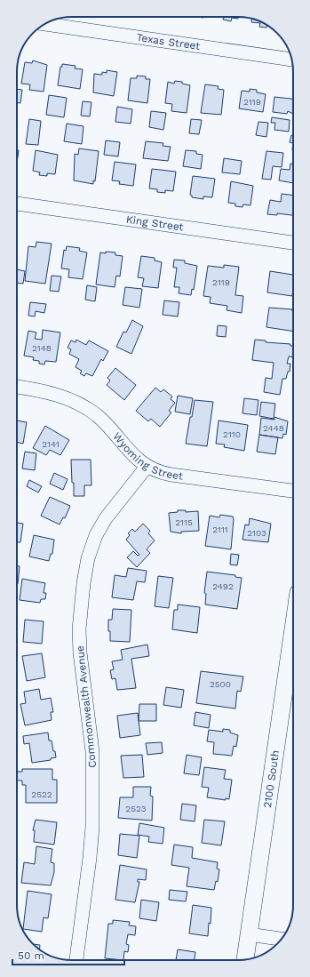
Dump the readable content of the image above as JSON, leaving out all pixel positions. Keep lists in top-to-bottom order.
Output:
{
  "streets": {
    "street": [
      "Texas Street",
      "King Street",
      "Wyoming Street",
      "Commonwealth Avenue",
      "2100 South"
    ]
  },
  "crossings": [
    ["Wyoming Street", "Commonwealth Avenue"]
  ],
  "house_numbers": [
    "2119",
    "2119",
    "2148",
    "2448",
    "2110",
    "2141",
    "2115",
    "2111",
    "2103",
    "2492",
    "2500",
    "2522",
    "2523"
  ],
  "scale_bar": "50 m"
}
